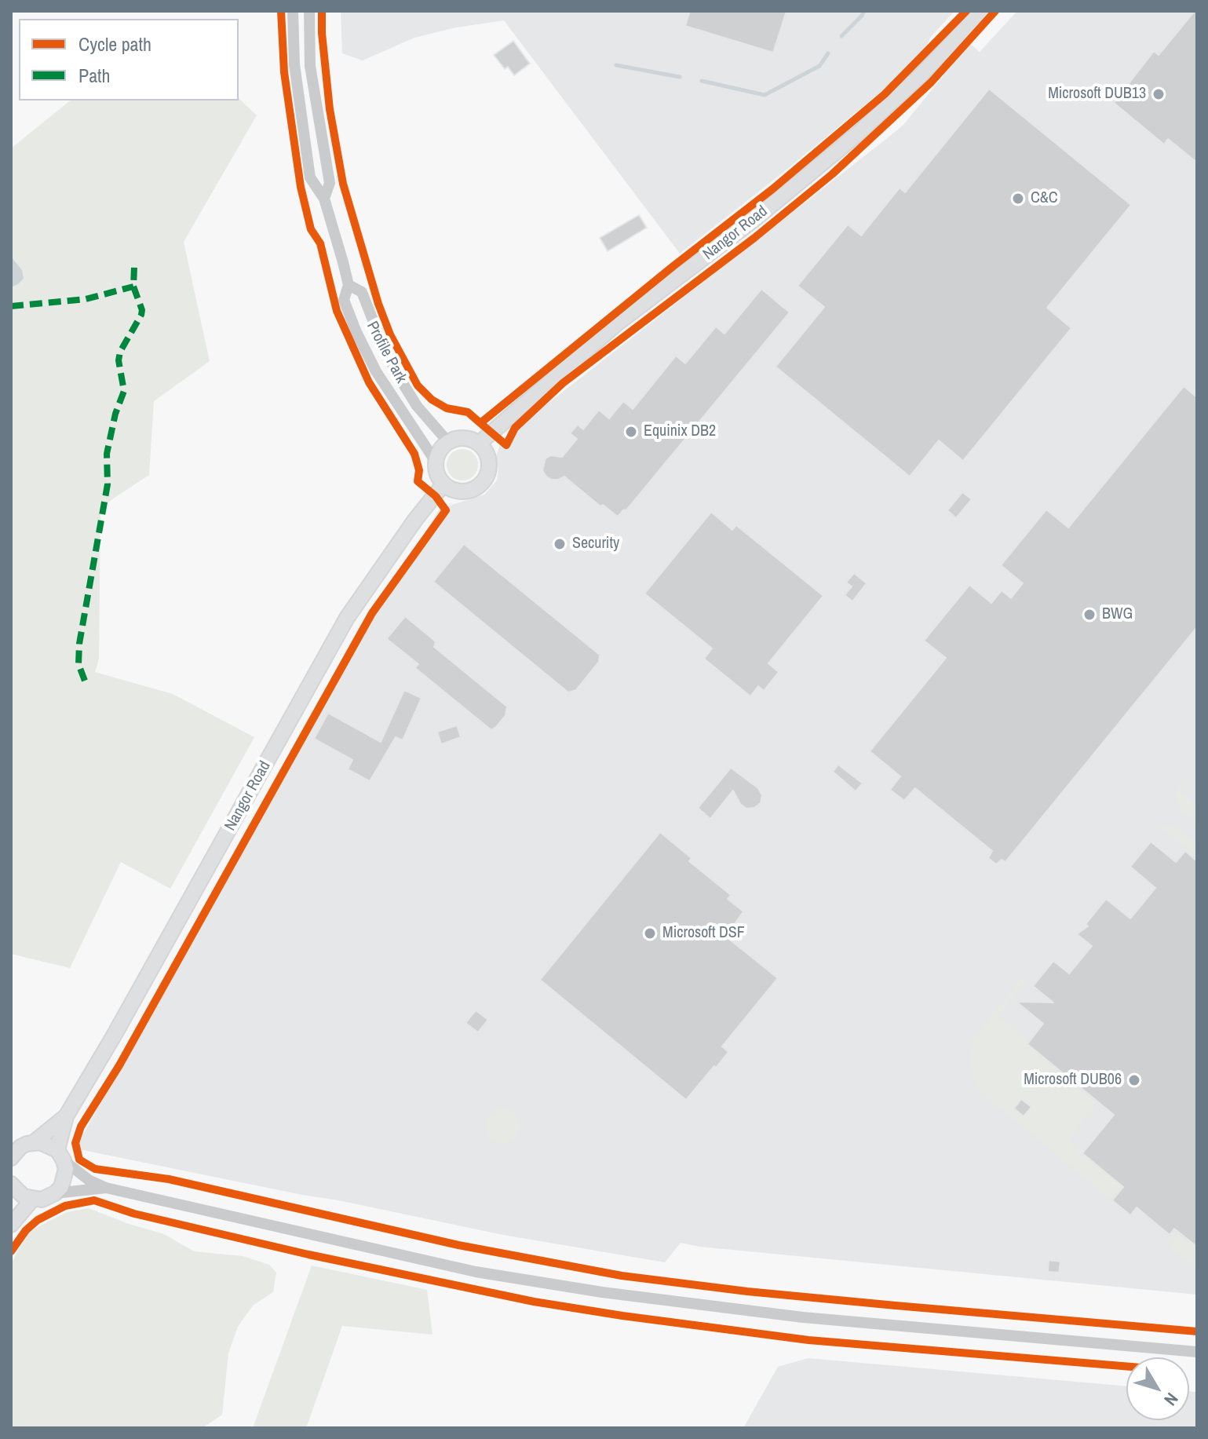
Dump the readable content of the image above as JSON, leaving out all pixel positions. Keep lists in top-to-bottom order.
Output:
{
  "streets": {
    "main road": ["Nangor Road"],
    "street": ["Profile Park"]
  },
  "crossings": [
    ["Nangor Road", "Profile Park"]
  ],
  "places": [
    "Microsoft DUB13",
    "C&C",
    "Equinix DB2",
    "Security",
    "BWG",
    "Microsoft DSF",
    "Microsoft DUB06"
  ],
  "legend": ["Cycle path", "Path"],
  "north": "bottom right"
}
